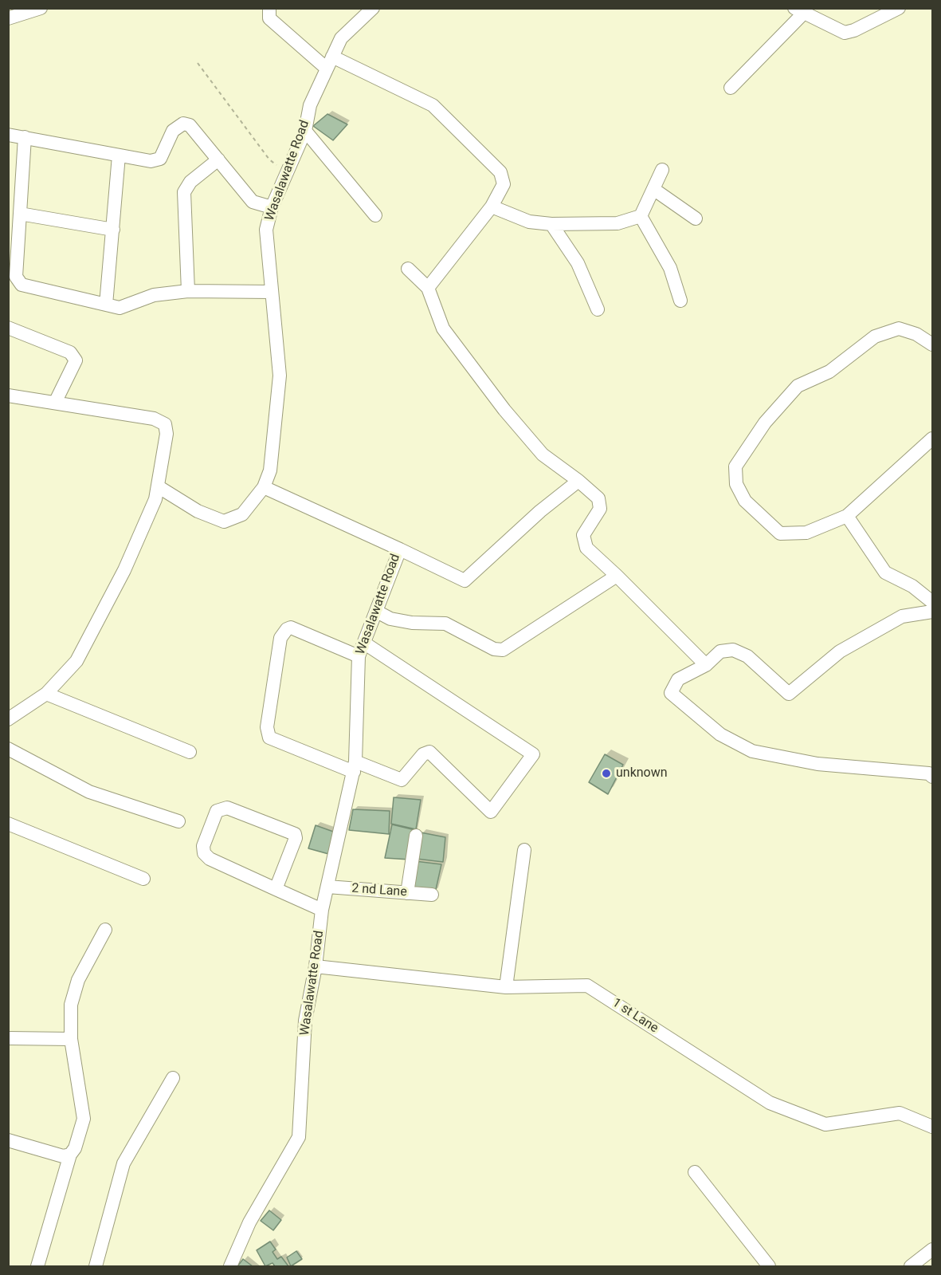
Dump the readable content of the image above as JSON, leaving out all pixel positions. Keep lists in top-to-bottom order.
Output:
{
  "streets": {
    "street": ["Wasalawatte Road", "2 nd Lane", "1 st Lane"]
  },
  "crossings": [
    ["Wasalawatte Road", "2 nd Lane"],
    ["Wasalawatte Road", "1 st Lane"]
  ],
  "places": ["unknown"]
}
